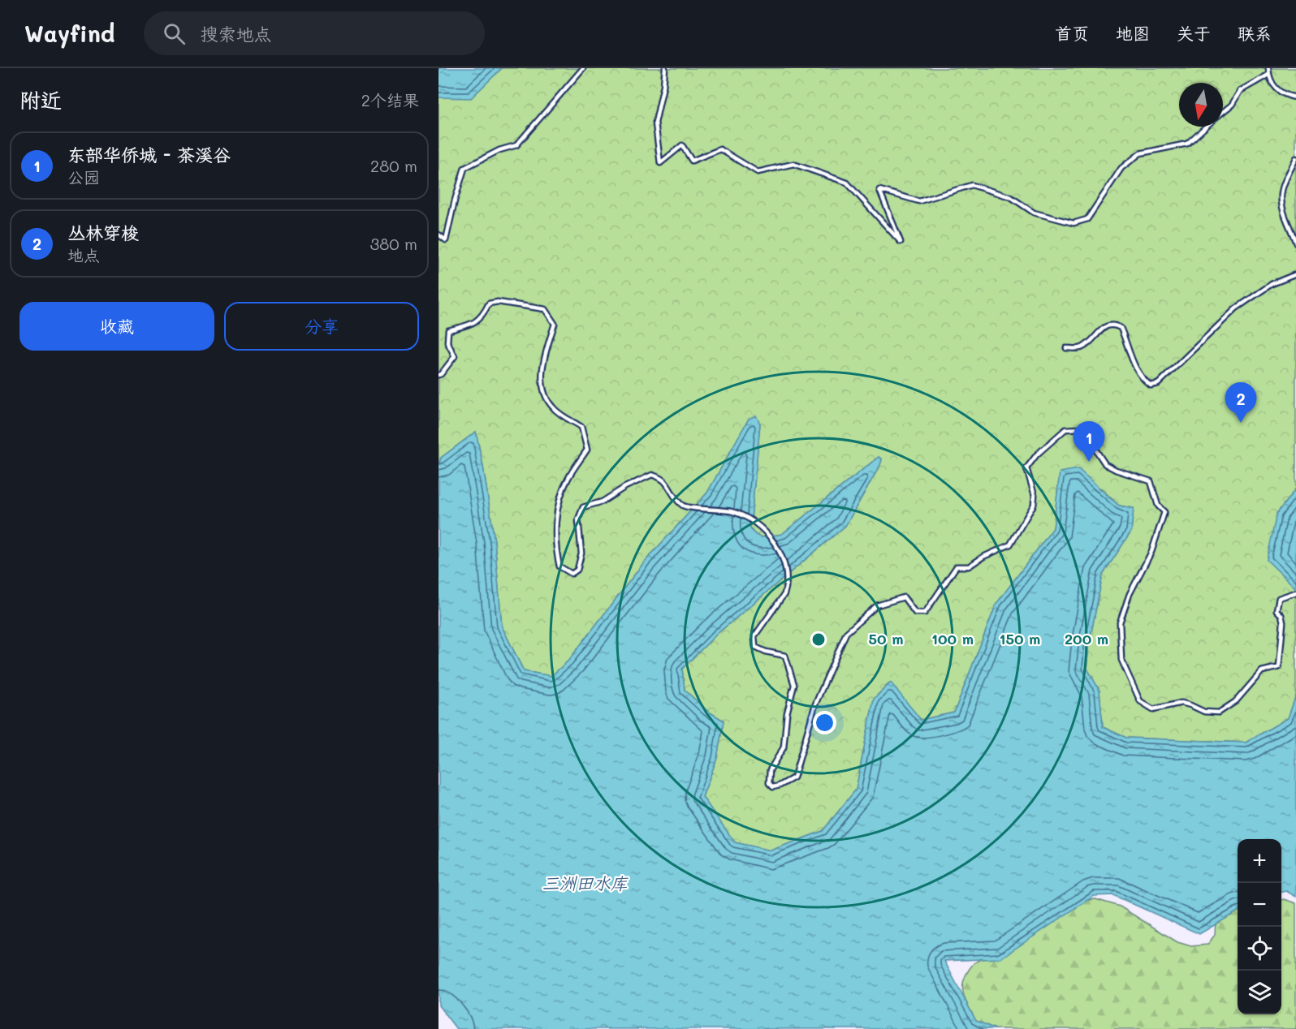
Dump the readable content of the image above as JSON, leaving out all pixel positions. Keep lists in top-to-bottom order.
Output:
{
  "water": ["三洲田水库"],
  "north": "bottom",
  "page": {
    "header": "Wayfind",
    "search": "搜索地点",
    "nav": [
      "首页",
      "地图",
      "关于",
      "联系"
    ],
    "heading": ["附近", "2个结果"],
    "list": [
      {
        "mark": "1",
        "name": "东部华侨城 - 茶溪谷",
        "note": "公园",
        "value": "280 m"
      },
      {
        "mark": "2",
        "name": "丛林穿梭",
        "note": "地点",
        "value": "380 m"
      }
    ],
    "buttons": ["收藏", "分享"],
    "pins": ["2", "1"],
    "map_buttons": ["+", "−"]
  },
  "rings": [
    "50 m",
    "100 m",
    "150 m",
    "200 m"
  ]
}
